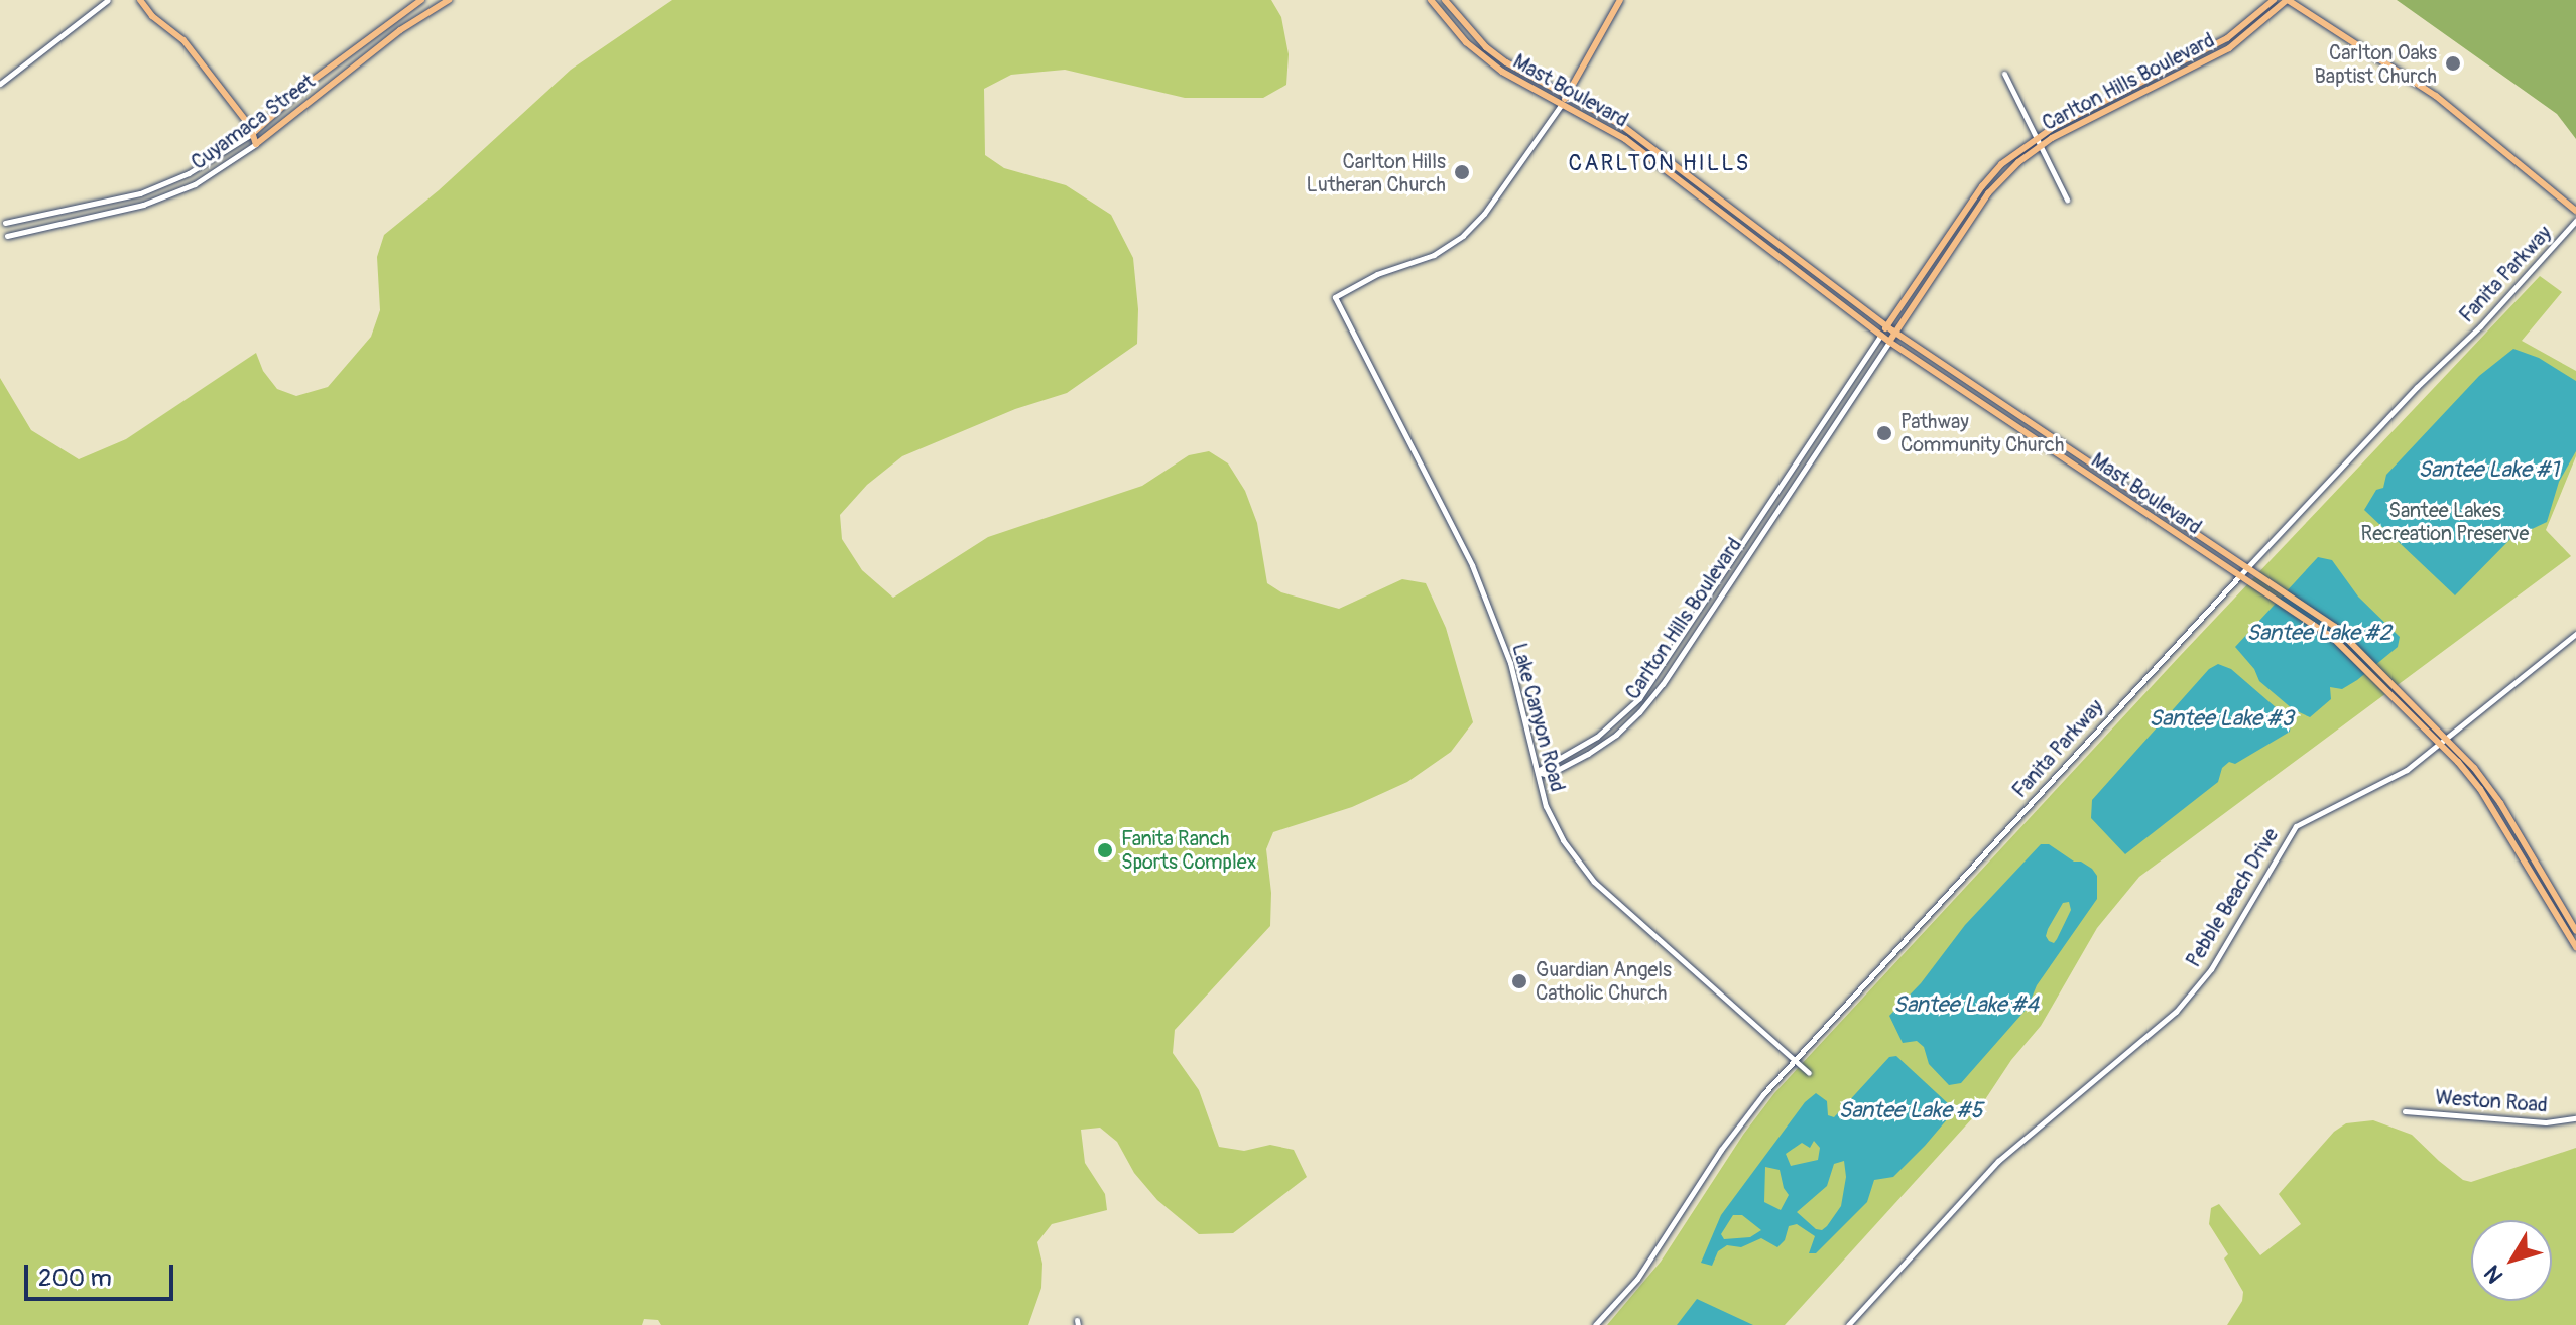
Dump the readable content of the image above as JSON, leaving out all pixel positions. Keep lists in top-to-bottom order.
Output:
{
  "streets": {
    "main road": ["Carlton Hills Boulevard", "Mast Boulevard", "Cuyamaca Street"],
    "street": [
      "Fanita Parkway",
      "Lake Canyon Road",
      "Pebble Beach Drive",
      "Weston Road"
    ]
  },
  "crossings": [
    ["Carlton Hills Boulevard", "Mast Boulevard"],
    ["Carlton Hills Boulevard", "Lake Canyon Road"],
    ["Mast Boulevard", "Fanita Parkway"],
    ["Mast Boulevard", "Lake Canyon Road"],
    ["Mast Boulevard", "Pebble Beach Drive"],
    ["Fanita Parkway", "Lake Canyon Road"]
  ],
  "districts": ["CARLTON HILLS"],
  "water": [
    "Santee Lake #1",
    "Santee Lake #2",
    "Santee Lake #3",
    "Santee Lake #4",
    "Santee Lake #5"
  ],
  "parks": ["Santee Lakes Recreation Preserve"],
  "places": [
    "Carlton Oaks Baptist Church",
    "Carlton Hills Lutheran Church",
    "Pathway Community Church",
    "Fanita Ranch Sports Complex",
    "Guardian Angels Catholic Church"
  ],
  "scale_bar": "200 m",
  "north": "bottom left"
}
